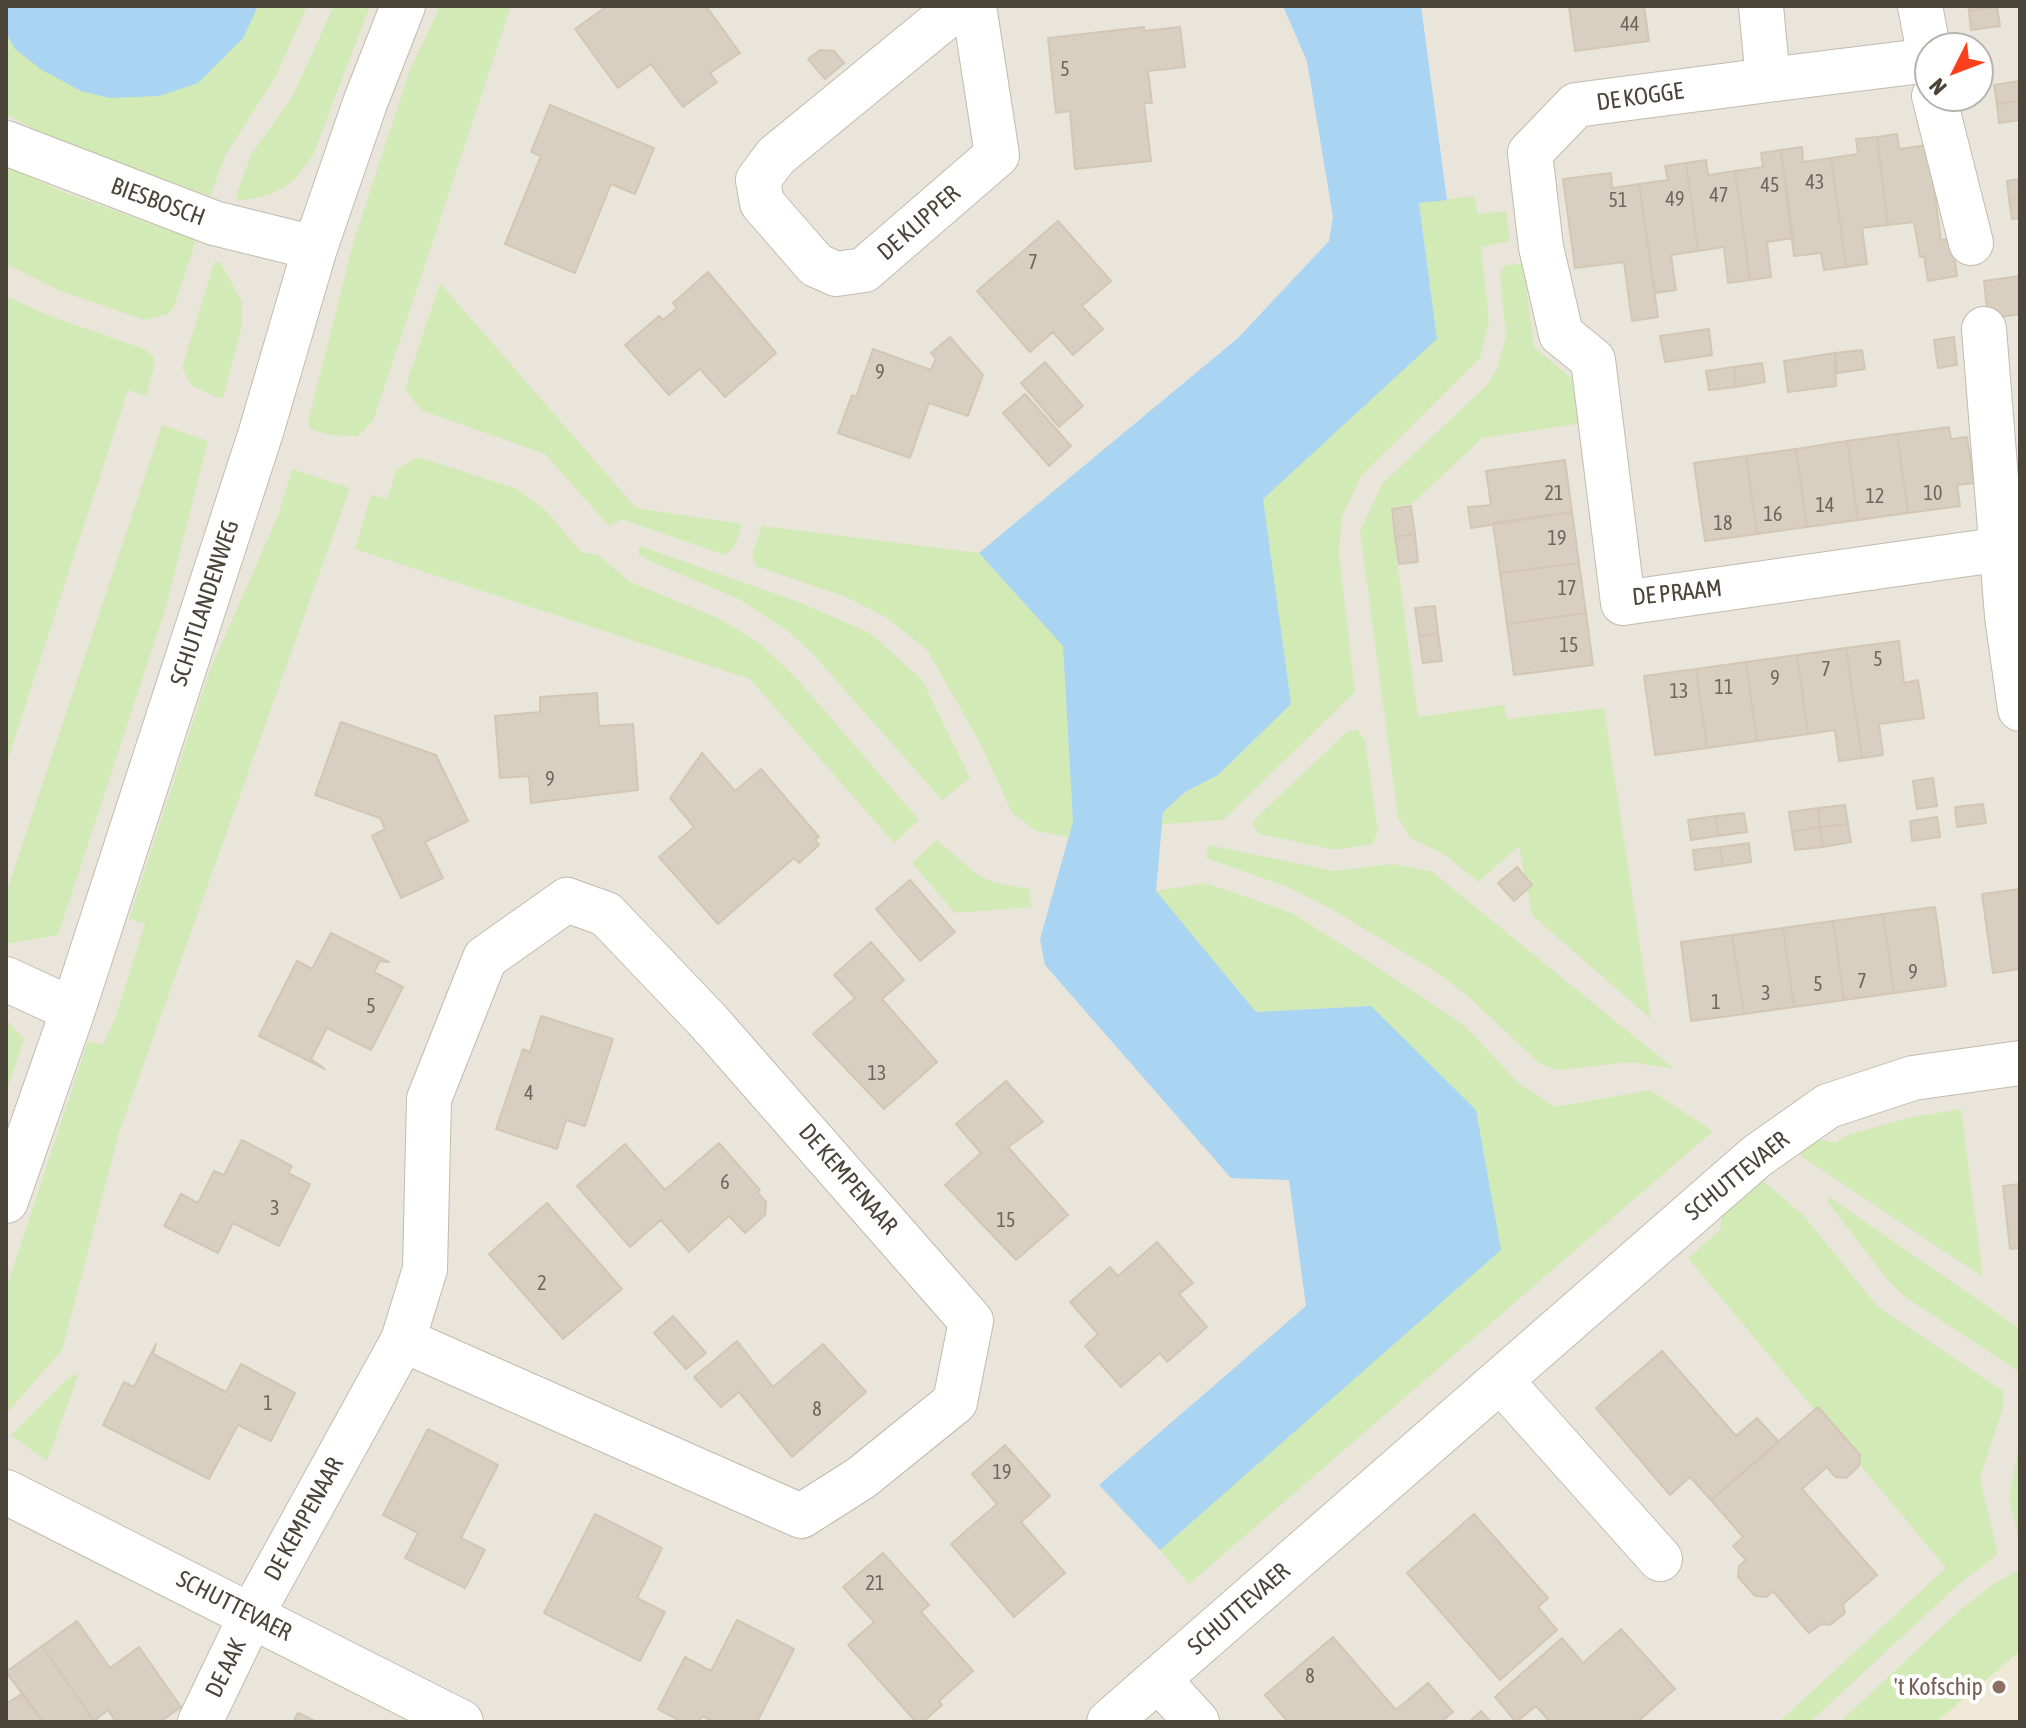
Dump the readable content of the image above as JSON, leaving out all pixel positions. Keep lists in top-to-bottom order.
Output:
{
  "streets": {
    "street": [
      "DE KOGGE",
      "BIESBOSCH",
      "DE KLIPPER",
      "DE PRAAM",
      "SCHUTLANDENWEG",
      "SCHUTTEVAER",
      "DE KEMPENAAR",
      "DE AAK"
    ]
  },
  "crossings": [
    ["DE KOGGE", "DE PRAAM"],
    ["BIESBOSCH", "SCHUTLANDENWEG"],
    ["SCHUTTEVAER", "DE KEMPENAAR"],
    ["SCHUTTEVAER", "DE AAK"],
    ["DE KEMPENAAR", "DE AAK"]
  ],
  "places": ["'t Kofschip"],
  "house_numbers": [
    "44",
    "5",
    "43",
    "45",
    "47",
    "49",
    "51",
    "7",
    "9",
    "21",
    "10",
    "12",
    "14",
    "16",
    "18",
    "19",
    "17",
    "15",
    "5",
    "7",
    "9",
    "11",
    "13",
    "9",
    "9",
    "7",
    "5",
    "3",
    "1",
    "5",
    "13",
    "4",
    "6",
    "3",
    "15",
    "2",
    "1",
    "8",
    "19",
    "21",
    "8"
  ],
  "north": "bottom left"
}
